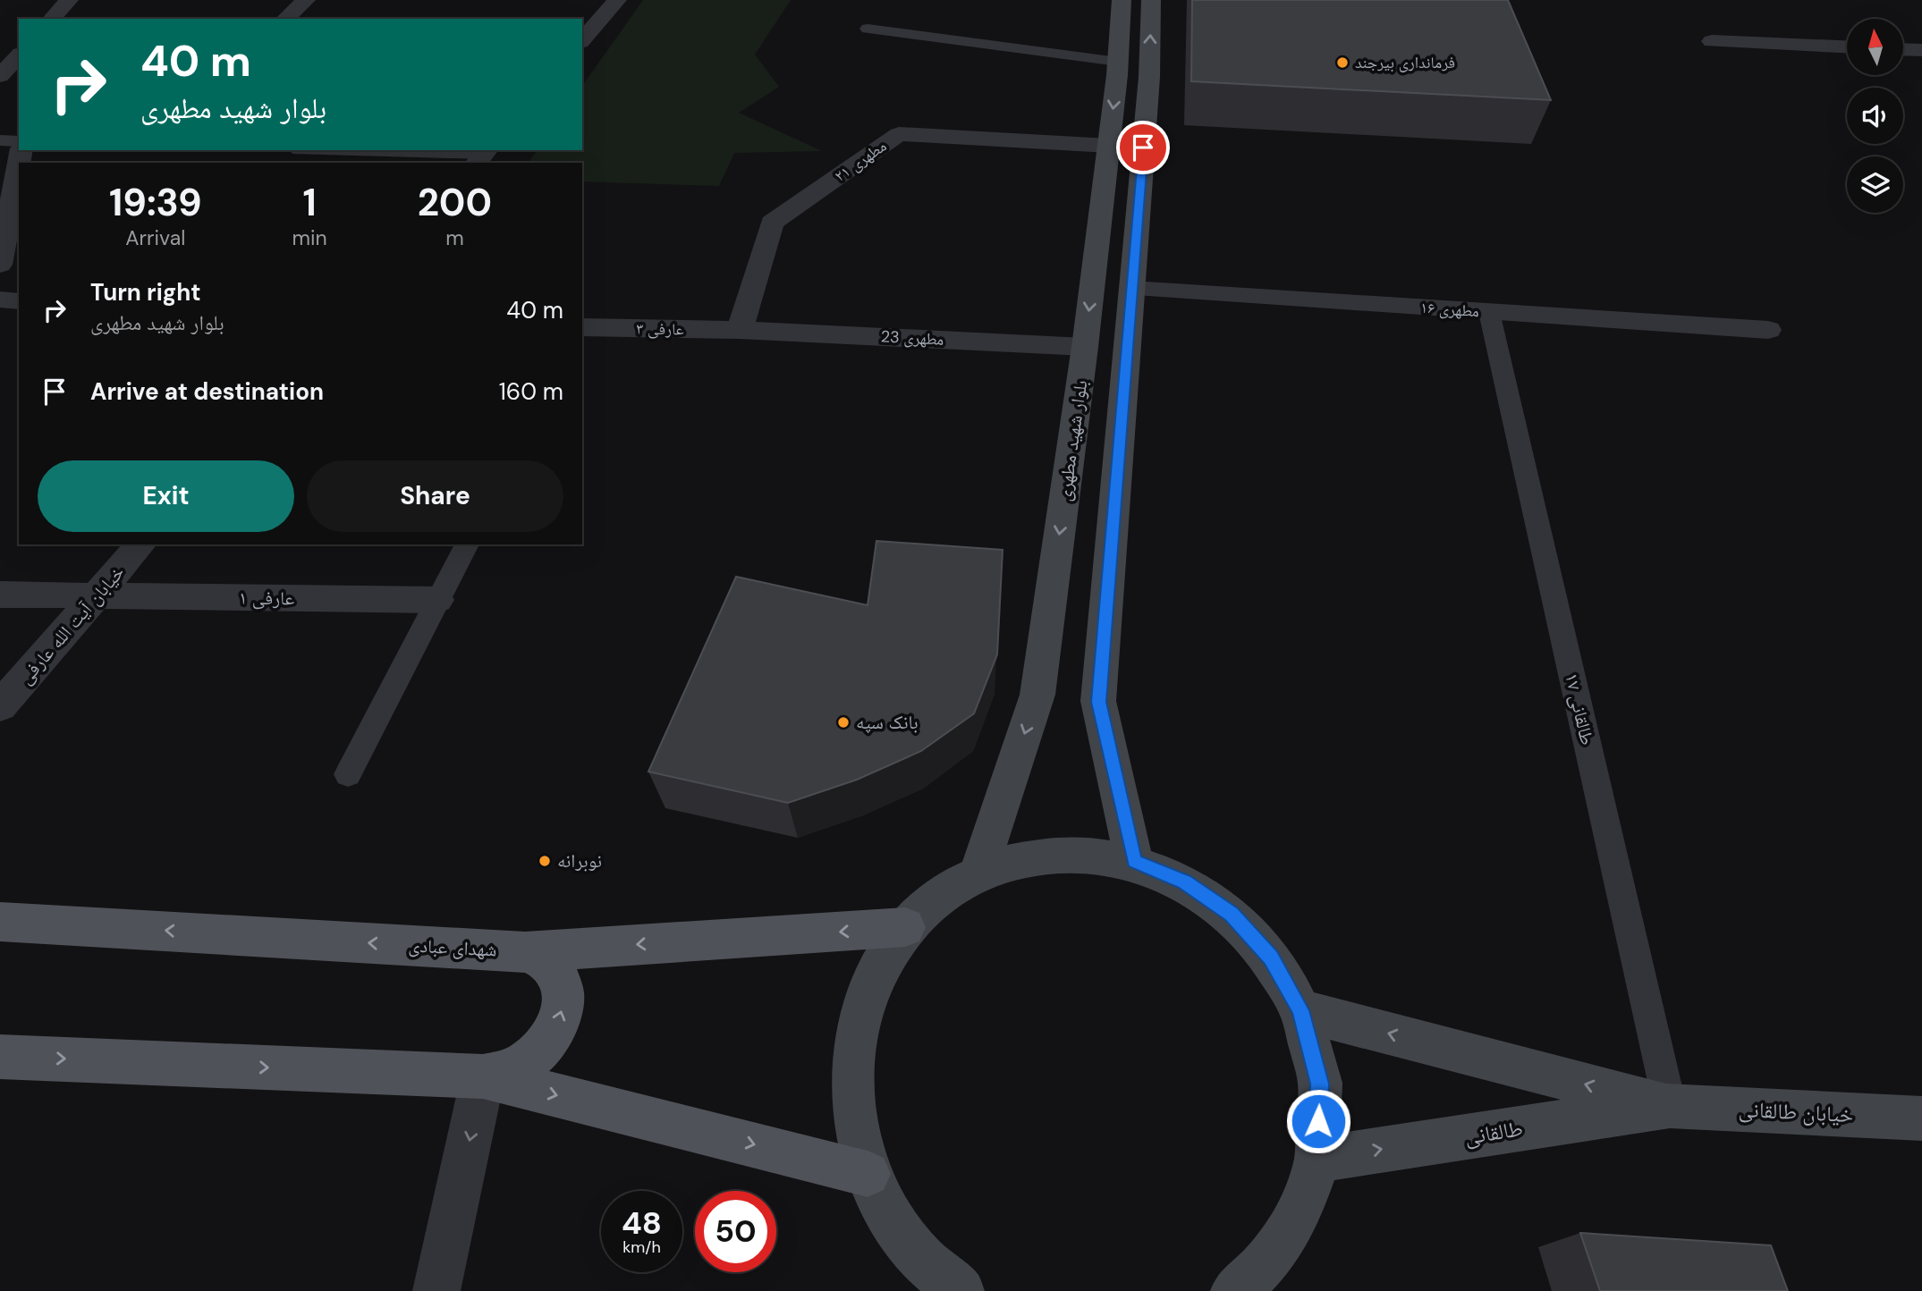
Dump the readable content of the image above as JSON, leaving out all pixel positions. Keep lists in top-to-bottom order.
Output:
{
  "streets": {
    "main road": [
      "بلوار شهید مطهری",
      "شهدای عبادی",
      "خیابان طالقانی",
      "طالقانی"
    ],
    "street": [
      "مطهری ۲۱",
      "مطهری ۱۶",
      "عارفی ۳",
      "مطهری 23",
      "عارفی ۱",
      "خیابان آیت الله عارفی"
    ],
    "lane": ["طالقانی ۱۷"]
  },
  "crossings": [
    ["مطهری ۲۱", "عارفی ۳"],
    ["مطهری ۲۱", "مطهری 23"],
    ["مطهری ۲۱", "بلوار شهید مطهری"],
    ["مطهری ۱۶", "طالقانی ۱۷"],
    ["عارفی ۳", "مطهری 23"],
    ["مطهری 23", "بلوار شهید مطهری"],
    ["عارفی ۱", "خیابان آیت الله عارفی"],
    ["طالقانی ۱۷", "خیابان طالقانی"],
    ["طالقانی ۱۷", "طالقانی"],
    ["خیابان طالقانی", "طالقانی"]
  ],
  "places": ["فرمانداری بیرجند", "بانک سپه", "نوبرانه"],
  "north": "top",
  "page": {
    "turn": ["40 m", "بلوار شهید مطهری"],
    "eta": [
      "19:39",
      "Arrival",
      "1",
      "min",
      "200",
      "m"
    ],
    "list": [
      {
        "name": "Turn right",
        "note": "بلوار شهید مطهری",
        "value": "40 m"
      },
      {
        "name": "Arrive at destination",
        "value": "160 m"
      }
    ],
    "buttons": ["Exit", "Share"],
    "speed": "48 km/h",
    "limit": "50"
  }
}
